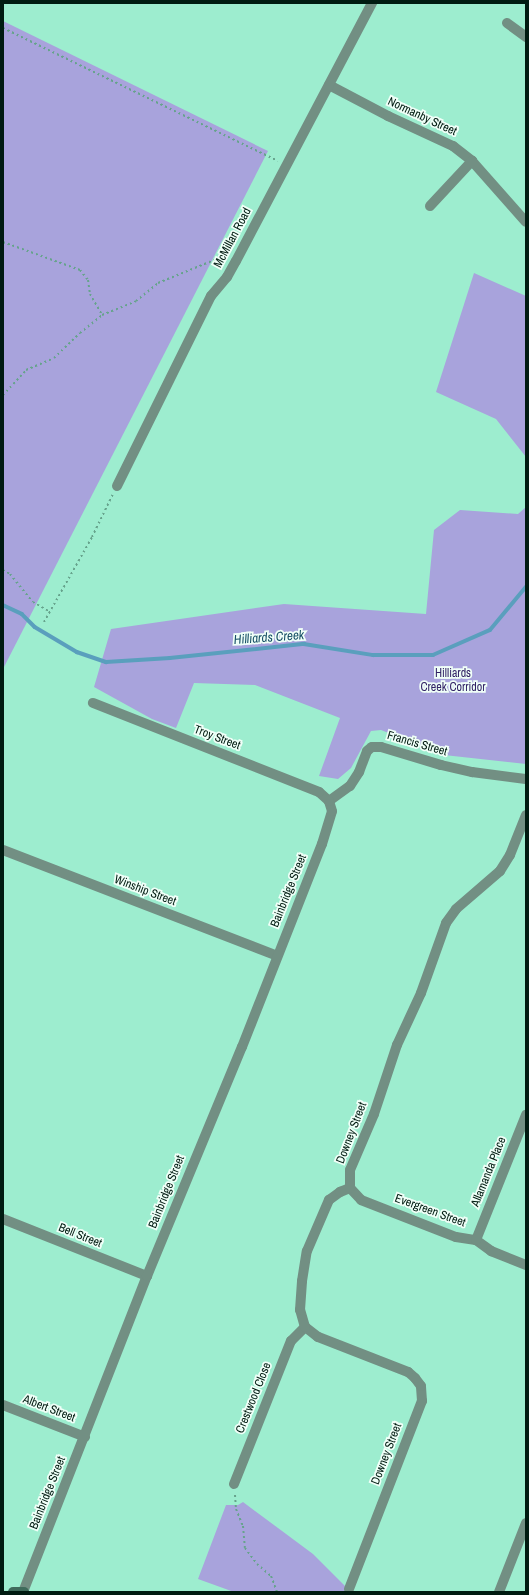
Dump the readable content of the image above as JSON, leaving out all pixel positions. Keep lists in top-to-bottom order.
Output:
{
  "streets": {
    "street": [
      "Normanby Street",
      "McMillan Road",
      "Troy Street",
      "Francis Street",
      "Winship Street",
      "Bainbridge Street",
      "Downey Street",
      "Allamanda Place",
      "Evergreen Street",
      "Bell Street",
      "Crestwood Close",
      "Albert Street"
    ]
  },
  "crossings": [
    ["Normanby Street", "McMillan Road"],
    ["Troy Street", "Francis Street"],
    ["Troy Street", "Bainbridge Street"],
    ["Francis Street", "Bainbridge Street"],
    ["Winship Street", "Bainbridge Street"],
    ["Bainbridge Street", "Bell Street"],
    ["Bainbridge Street", "Albert Street"],
    ["Downey Street", "Evergreen Street"],
    ["Downey Street", "Crestwood Close"],
    ["Allamanda Place", "Evergreen Street"]
  ],
  "water": ["Hilliards Creek"],
  "parks": ["Hilliards Creek Corridor"]
}
